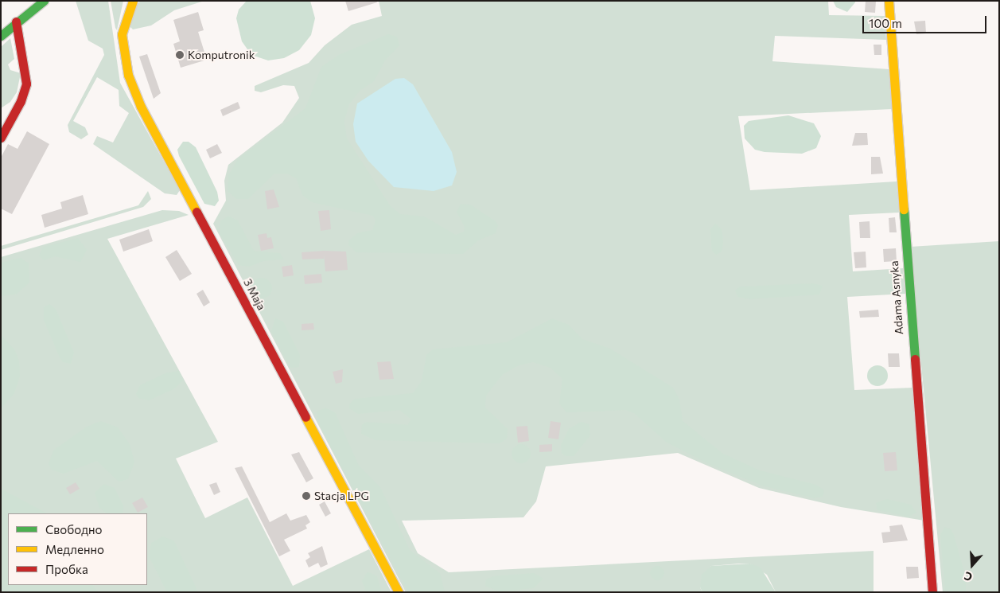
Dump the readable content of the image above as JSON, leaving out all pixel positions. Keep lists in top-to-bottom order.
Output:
{
  "streets": {
    "main road": ["3 Maja", "Adama Asnyka"]
  },
  "places": ["Komputronik", "Stacja LPG"],
  "legend": ["Свободно", "Медленно", "Пробка"],
  "scale_bar": "100 m",
  "north": "bottom"
}
